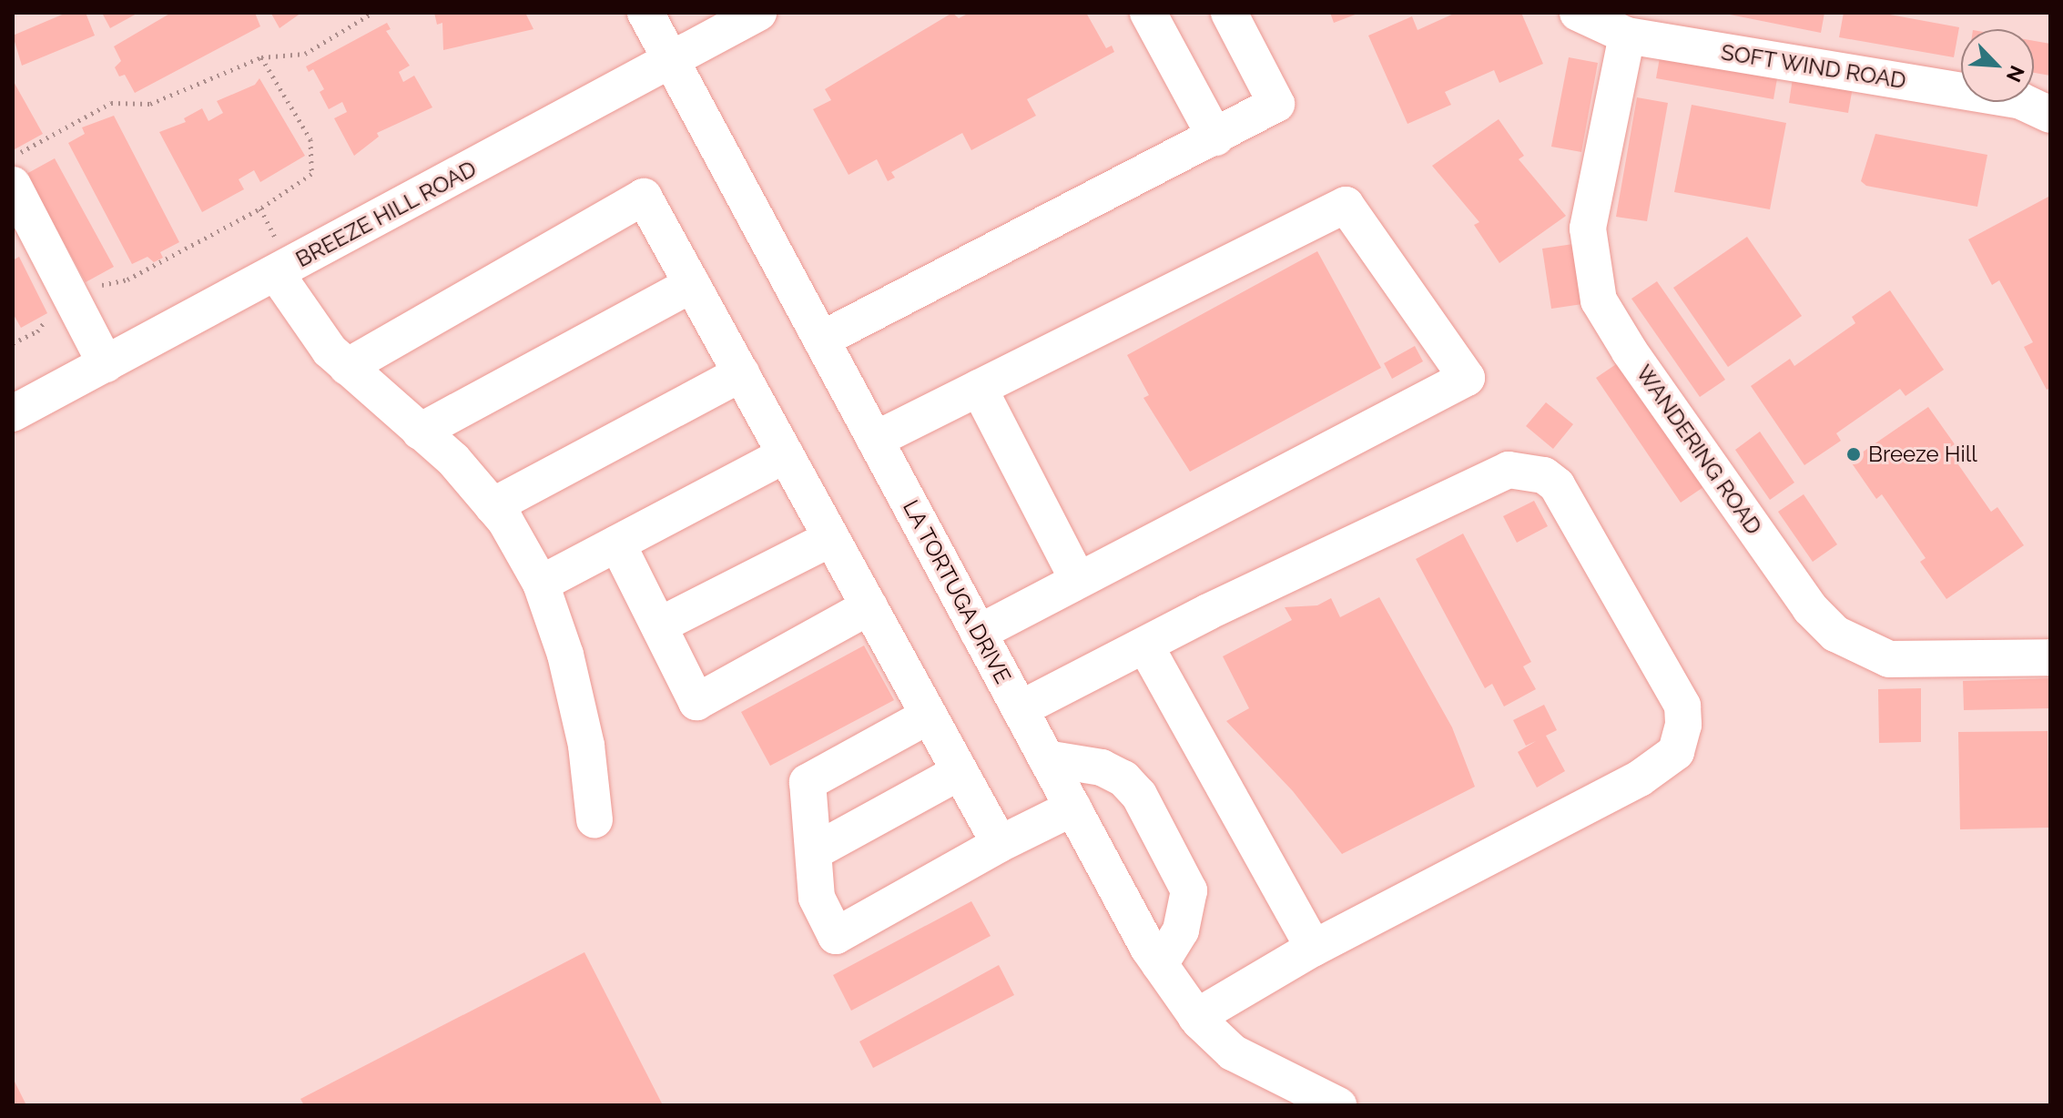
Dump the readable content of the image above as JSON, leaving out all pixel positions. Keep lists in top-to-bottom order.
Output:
{
  "streets": {
    "street": [
      "SOFT WIND ROAD",
      "BREEZE HILL ROAD",
      "WANDERING ROAD",
      "LA TORTUGA DRIVE"
    ]
  },
  "crossings": [
    ["SOFT WIND ROAD", "WANDERING ROAD"],
    ["BREEZE HILL ROAD", "LA TORTUGA DRIVE"]
  ],
  "places": ["Breeze Hill"],
  "north": "bottom right"
}
